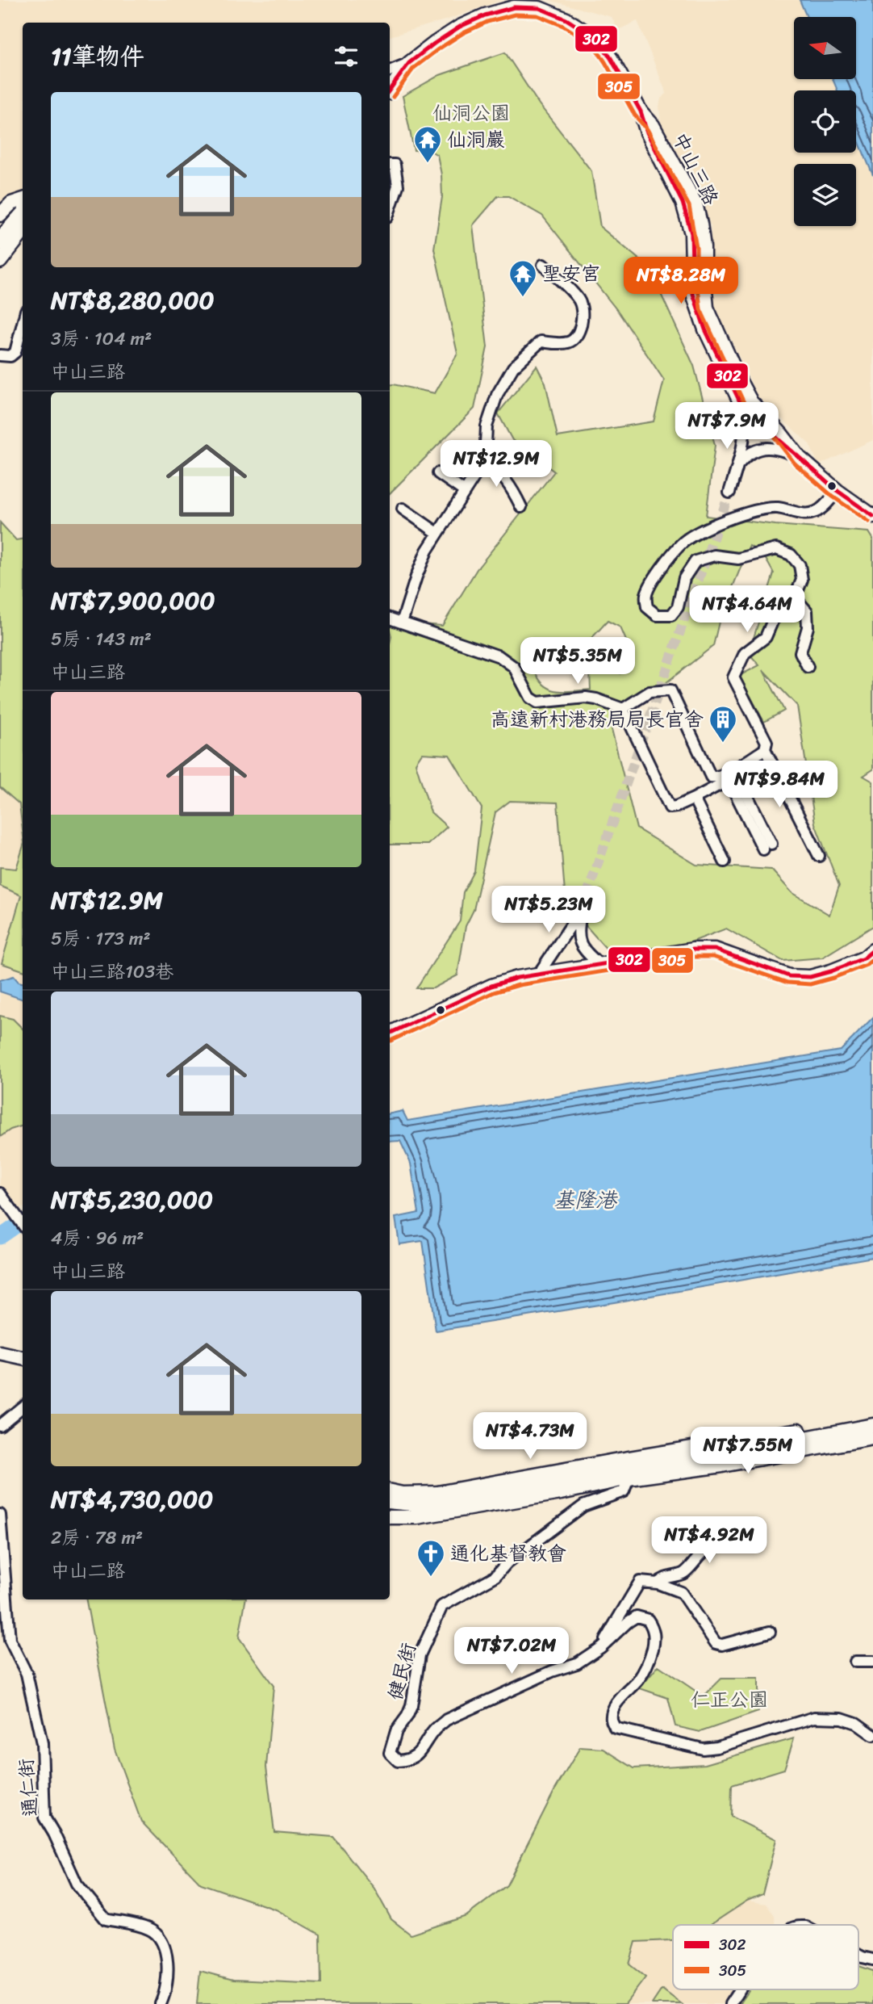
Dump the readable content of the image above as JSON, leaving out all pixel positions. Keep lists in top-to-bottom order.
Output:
{
  "streets": {
    "street": ["中山三路", "健民街", "通仁街"]
  },
  "water": ["基隆港"],
  "parks": ["仙洞公園", "仁正公園"],
  "places": {
    "temple": ["仙洞巖", "聖安宮"],
    "building": ["高遠新村港務局局長官舍"],
    "church": ["通化基督教會"]
  },
  "lines": ["transit line 302", "transit line 305"],
  "legend": ["302", "305"],
  "north": "left",
  "page": {
    "heading": "11筆物件",
    "list": [
      {
        "name": "NT$8,280,000",
        "note": "3房 · 104 m² · 中山三路"
      },
      {
        "name": "NT$7,900,000",
        "note": "5房 · 143 m² · 中山三路"
      },
      {
        "name": "NT$12.9M",
        "note": "5房 · 173 m² · 中山三路103巷"
      },
      {
        "name": "NT$5,230,000",
        "note": "4房 · 96 m² · 中山三路"
      },
      {
        "name": "NT$4,730,000",
        "note": "2房 · 78 m² · 中山二路"
      }
    ],
    "price": [
      "NT$8.28M",
      "NT$7.9M",
      "NT$12.9M",
      "NT$4.64M",
      "NT$5.35M",
      "NT$9.84M",
      "NT$5.23M",
      "NT$4.73M",
      "NT$7.55M",
      "NT$4.92M",
      "NT$7.02M"
    ]
  }
}
